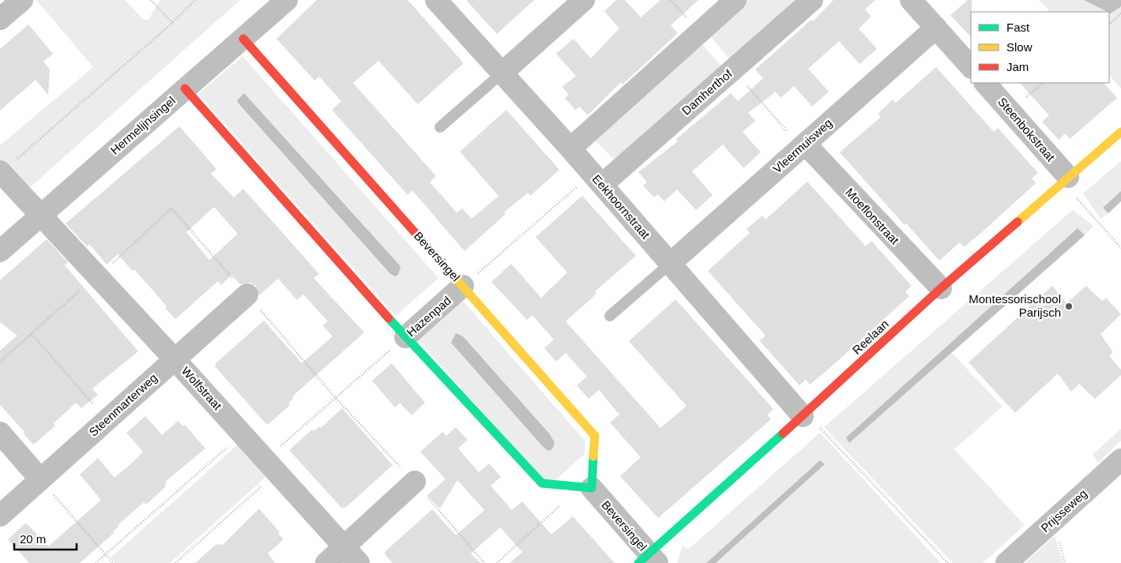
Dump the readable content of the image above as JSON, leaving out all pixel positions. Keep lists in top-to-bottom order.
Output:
{
  "streets": {
    "street": [
      "Damherthof",
      "Hermelijnsingel",
      "Steenbokstraat",
      "Vleermuisweg",
      "Eekhoornstraat",
      "Moeflonstraat",
      "Beversingel",
      "Hazenpad",
      "Reelaan",
      "Wolfstraat",
      "Steenmarterweg",
      "Prijsseweg"
    ]
  },
  "crossings": [
    ["Damherthof", "Eekhoornstraat"],
    ["Hermelijnsingel", "Beversingel"],
    ["Hermelijnsingel", "Wolfstraat"],
    ["Steenbokstraat", "Reelaan"],
    ["Vleermuisweg", "Eekhoornstraat"],
    ["Vleermuisweg", "Moeflonstraat"],
    ["Eekhoornstraat", "Reelaan"],
    ["Moeflonstraat", "Reelaan"],
    ["Beversingel", "Hazenpad"],
    ["Beversingel", "Reelaan"],
    ["Hazenpad", "Wolfstraat"],
    ["Wolfstraat", "Steenmarterweg"]
  ],
  "places": ["Montessorischool Parijsch"],
  "legend": ["Fast", "Slow", "Jam"],
  "scale_bar": "20 m"
}
